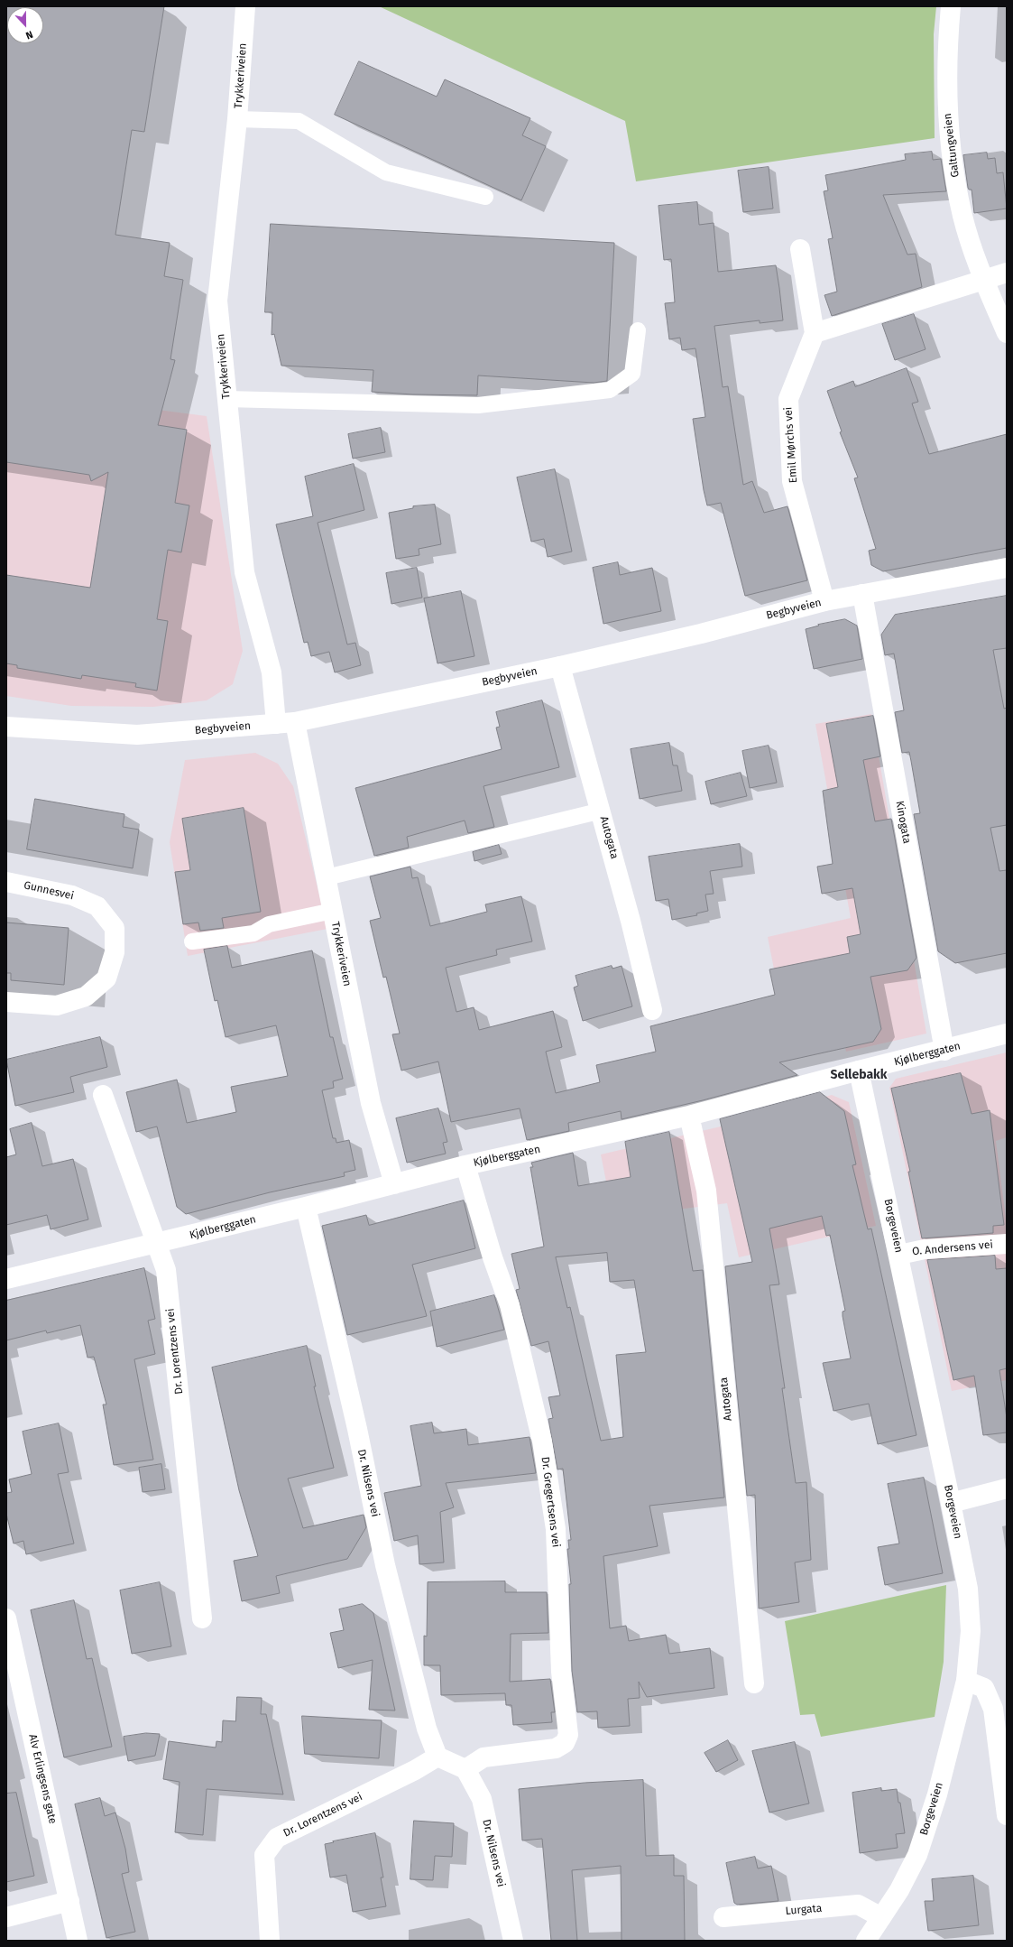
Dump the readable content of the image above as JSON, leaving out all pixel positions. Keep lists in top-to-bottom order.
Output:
{
  "streets": {
    "street": [
      "Trykkeriveien",
      "Galtungveien",
      "Emil Mørchs vei",
      "Begbyveien",
      "Kinogata",
      "Autogata",
      "Gunnesvei",
      "Kjølberggaten",
      "Borgeveien",
      "O. Andersens vei",
      "Dr. Lorentzens vei",
      "Dr. Nilsens vei",
      "Dr. Gregertsens vei",
      "Alv Erlingsens gate",
      "Lurgata"
    ]
  },
  "crossings": [
    ["Trykkeriveien", "Begbyveien"],
    ["Trykkeriveien", "Kjølberggaten"],
    ["Emil Mørchs vei", "Begbyveien"],
    ["Begbyveien", "Kinogata"],
    ["Begbyveien", "Autogata"],
    ["Kinogata", "Kjølberggaten"],
    ["Autogata", "Kjølberggaten"],
    ["Kjølberggaten", "Borgeveien"],
    ["Kjølberggaten", "Dr. Lorentzens vei"],
    ["Kjølberggaten", "Dr. Nilsens vei"],
    ["Kjølberggaten", "Dr. Gregertsens vei"],
    ["Borgeveien", "O. Andersens vei"],
    ["Borgeveien", "Lurgata"],
    ["Dr. Lorentzens vei", "Dr. Nilsens vei"],
    ["Dr. Nilsens vei", "Dr. Gregertsens vei"]
  ],
  "districts": ["Sellebakk"],
  "north": "bottom"
}
